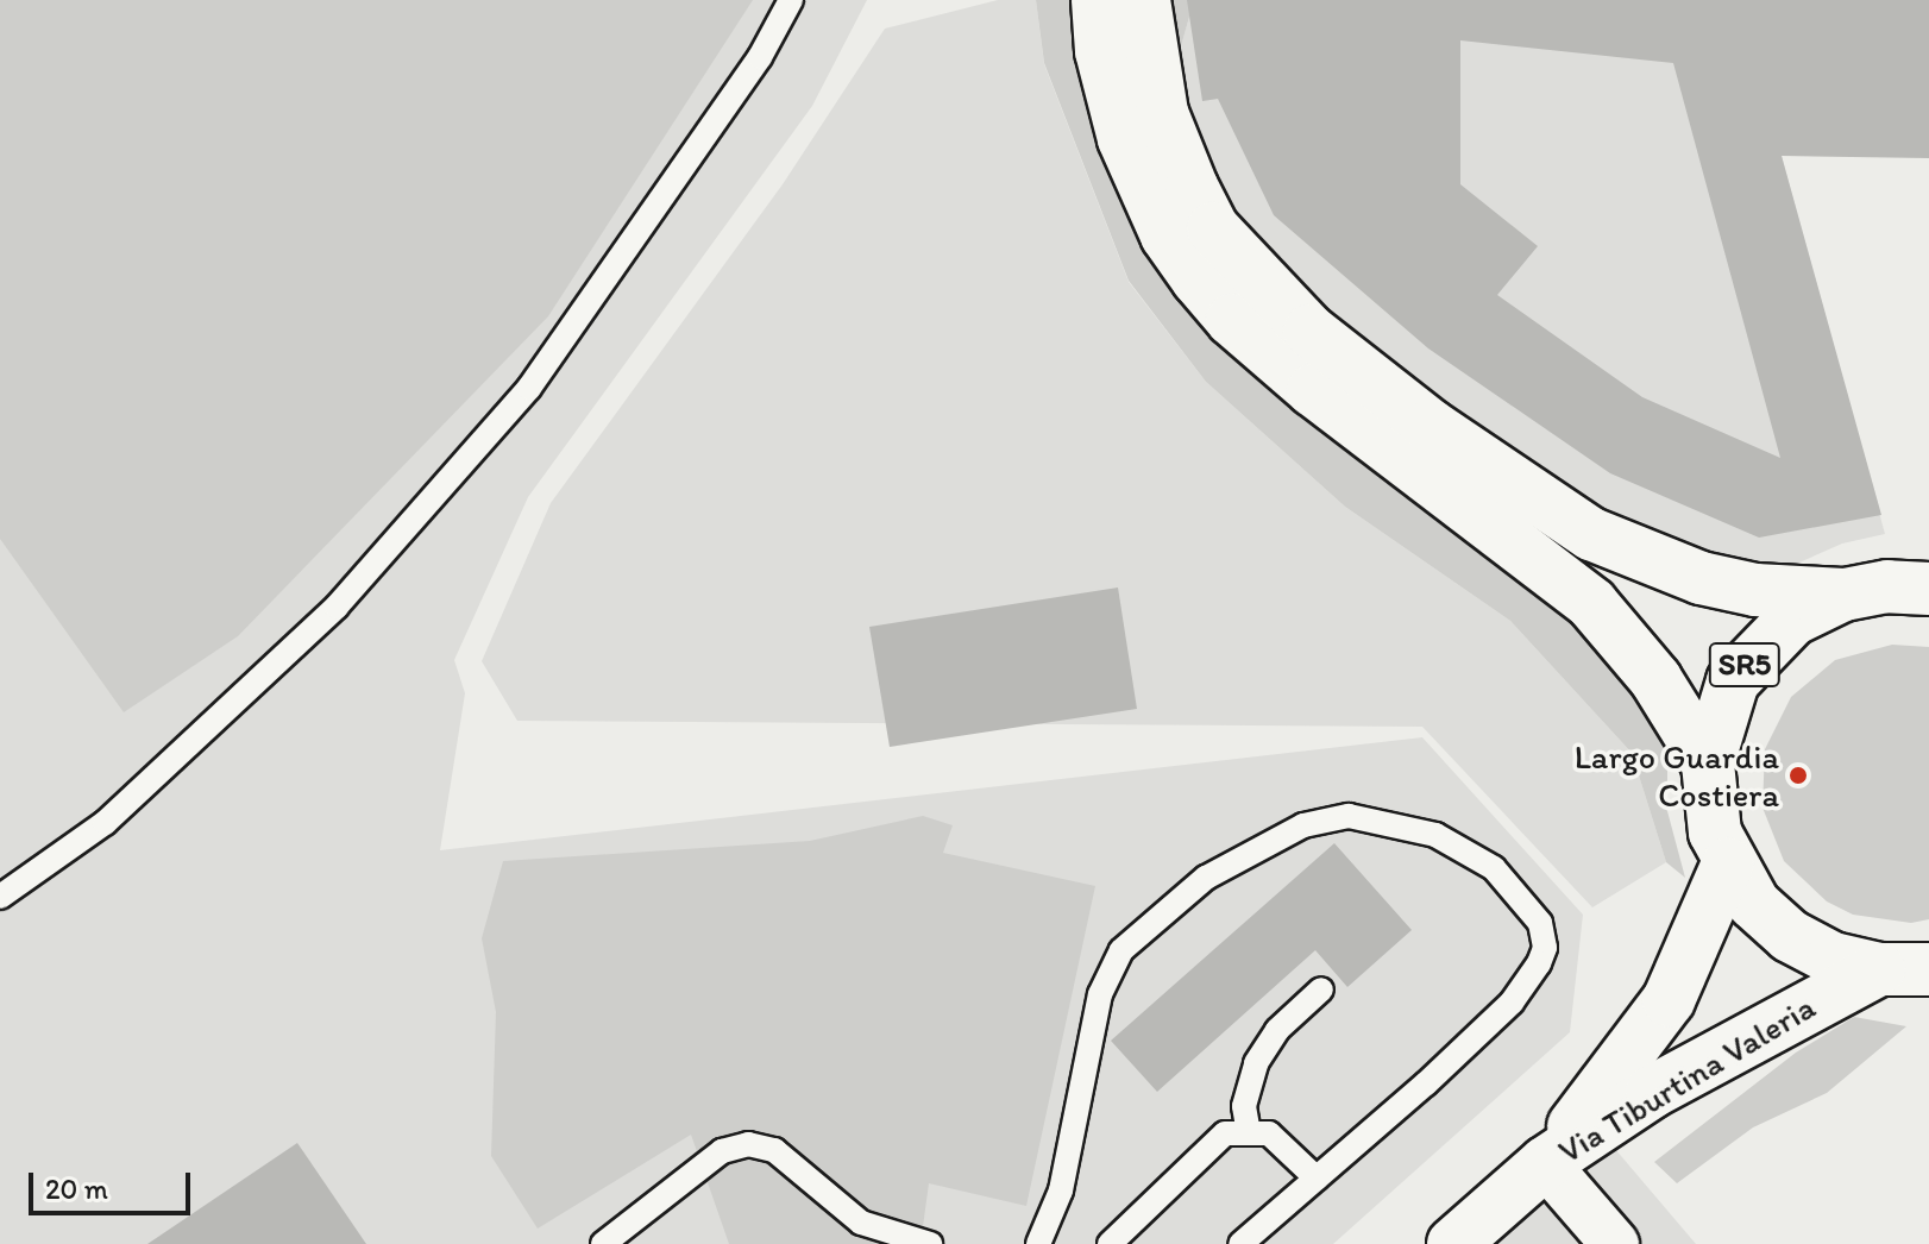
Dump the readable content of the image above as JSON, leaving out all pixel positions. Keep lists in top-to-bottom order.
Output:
{
  "streets": {
    "main road": ["SR5", "Via Tiburtina Valeria"]
  },
  "crossings": [
    ["SR5", "Via Tiburtina Valeria"]
  ],
  "places": ["Largo Guardia Costiera"],
  "scale_bar": "20 m"
}
